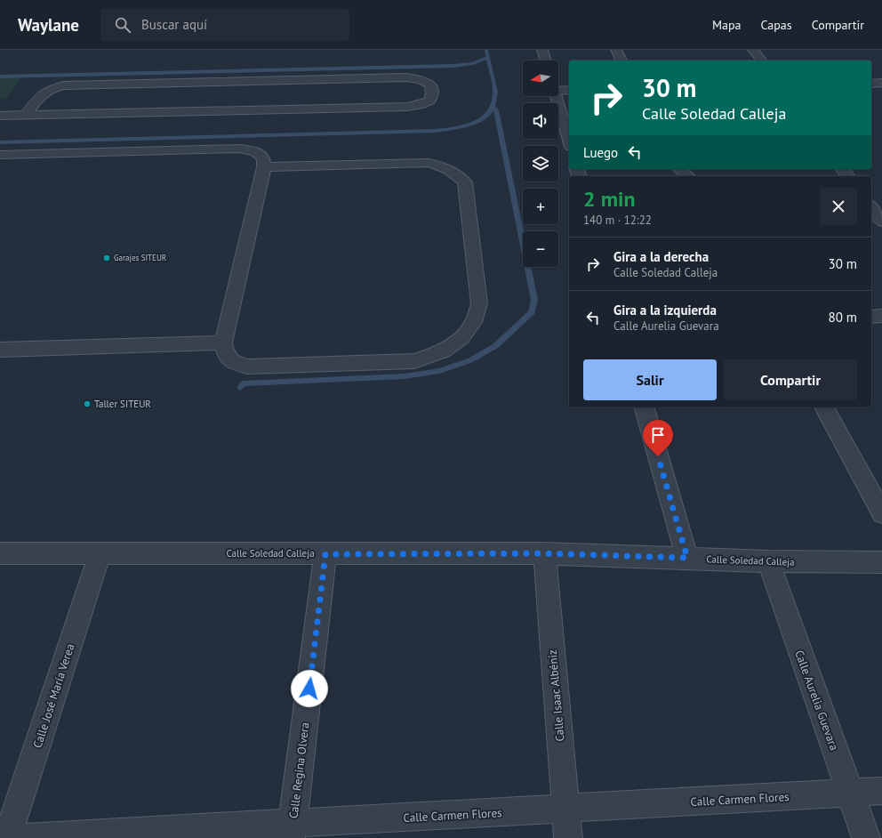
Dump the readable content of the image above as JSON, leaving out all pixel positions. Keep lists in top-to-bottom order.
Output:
{
  "streets": {
    "street": [
      "Calle Soledad Calleja",
      "Calle José María Verea",
      "Calle Isaac Albéniz",
      "Calle Aurelia Guevara",
      "Calle Regina Olvera",
      "Calle Carmen Flores"
    ]
  },
  "crossings": [
    ["Calle Soledad Calleja", "Calle José María Verea"],
    ["Calle Soledad Calleja", "Calle Isaac Albéniz"],
    ["Calle Soledad Calleja", "Calle Aurelia Guevara"],
    ["Calle Soledad Calleja", "Calle Regina Olvera"],
    ["Calle Isaac Albéniz", "Calle Carmen Flores"],
    ["Calle Aurelia Guevara", "Calle Carmen Flores"],
    ["Calle Regina Olvera", "Calle Carmen Flores"]
  ],
  "places": ["Garajes SITEUR", "Taller SITEUR"],
  "north": "left",
  "page": {
    "header": "Waylane",
    "search": "Buscar aquí",
    "nav": ["Mapa", "Capas", "Compartir"],
    "map_buttons": ["+", "−"],
    "turn": ["30 m", "Calle Soledad Calleja"],
    "then": "Luego",
    "heading": ["2 min", "140 m · 12:22"],
    "list": [
      {
        "name": "Gira a la derecha",
        "note": "Calle Soledad Calleja",
        "value": "30 m"
      },
      {
        "name": "Gira a la izquierda",
        "note": "Calle Aurelia Guevara",
        "value": "80 m"
      }
    ],
    "buttons": ["Salir", "Compartir"]
  }
}
